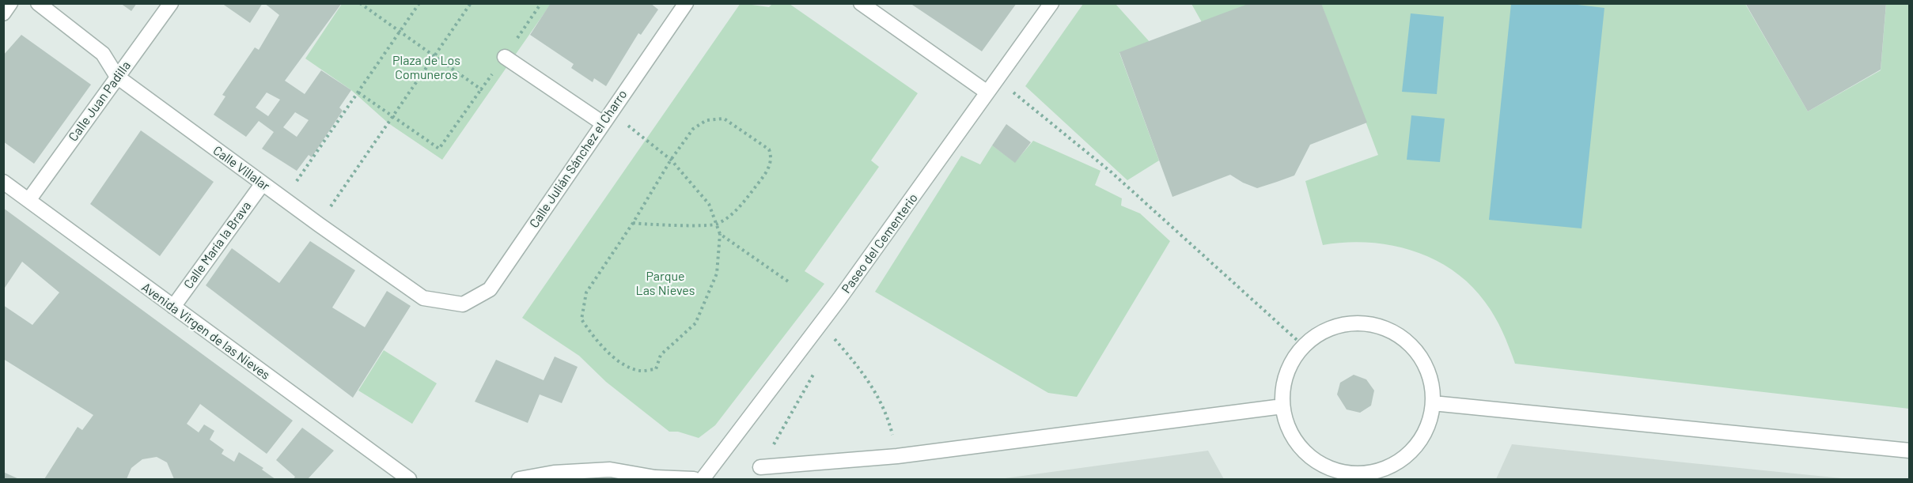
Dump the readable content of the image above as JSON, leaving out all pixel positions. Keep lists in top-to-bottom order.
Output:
{
  "streets": {
    "street": [
      "Calle Juan Padilla",
      "Calle Julián Sánchez el Charro",
      "Calle Villalar",
      "Paseo del Cementerio",
      "Calle María la Brava",
      "Avenida Virgen de las Nieves"
    ]
  },
  "crossings": [
    ["Calle Juan Padilla", "Calle Villalar"],
    ["Calle Juan Padilla", "Avenida Virgen de las Nieves"],
    ["Calle Julián Sánchez el Charro", "Calle Villalar"],
    ["Calle Villalar", "Calle María la Brava"],
    ["Calle María la Brava", "Avenida Virgen de las Nieves"]
  ],
  "parks": ["Plaza de Los Comuneros", "Parque Las Nieves"]
}
